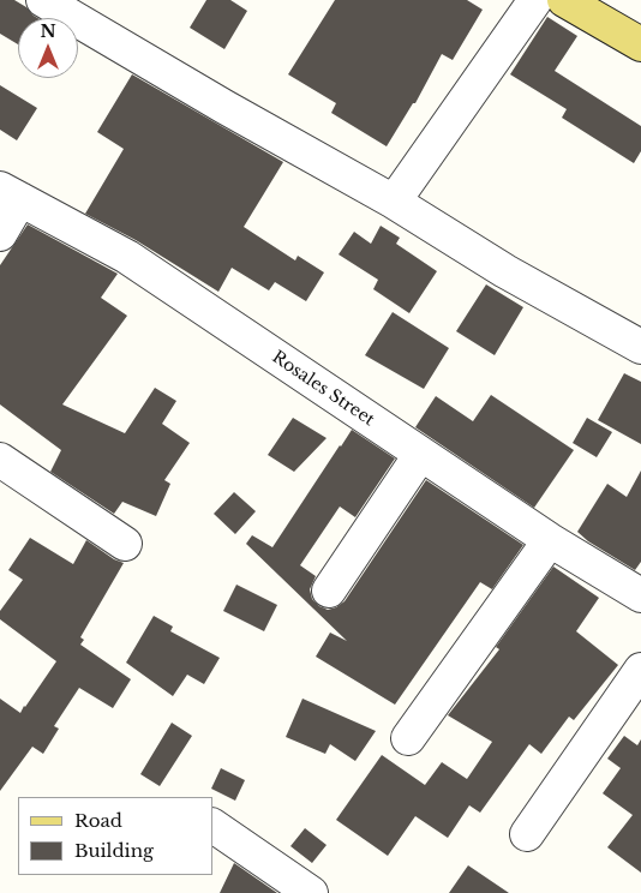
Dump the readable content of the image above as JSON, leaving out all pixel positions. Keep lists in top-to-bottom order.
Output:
{
  "streets": {
    "street": ["Rosales Street"]
  },
  "legend": ["Road", "Building"],
  "north": "top"
}
